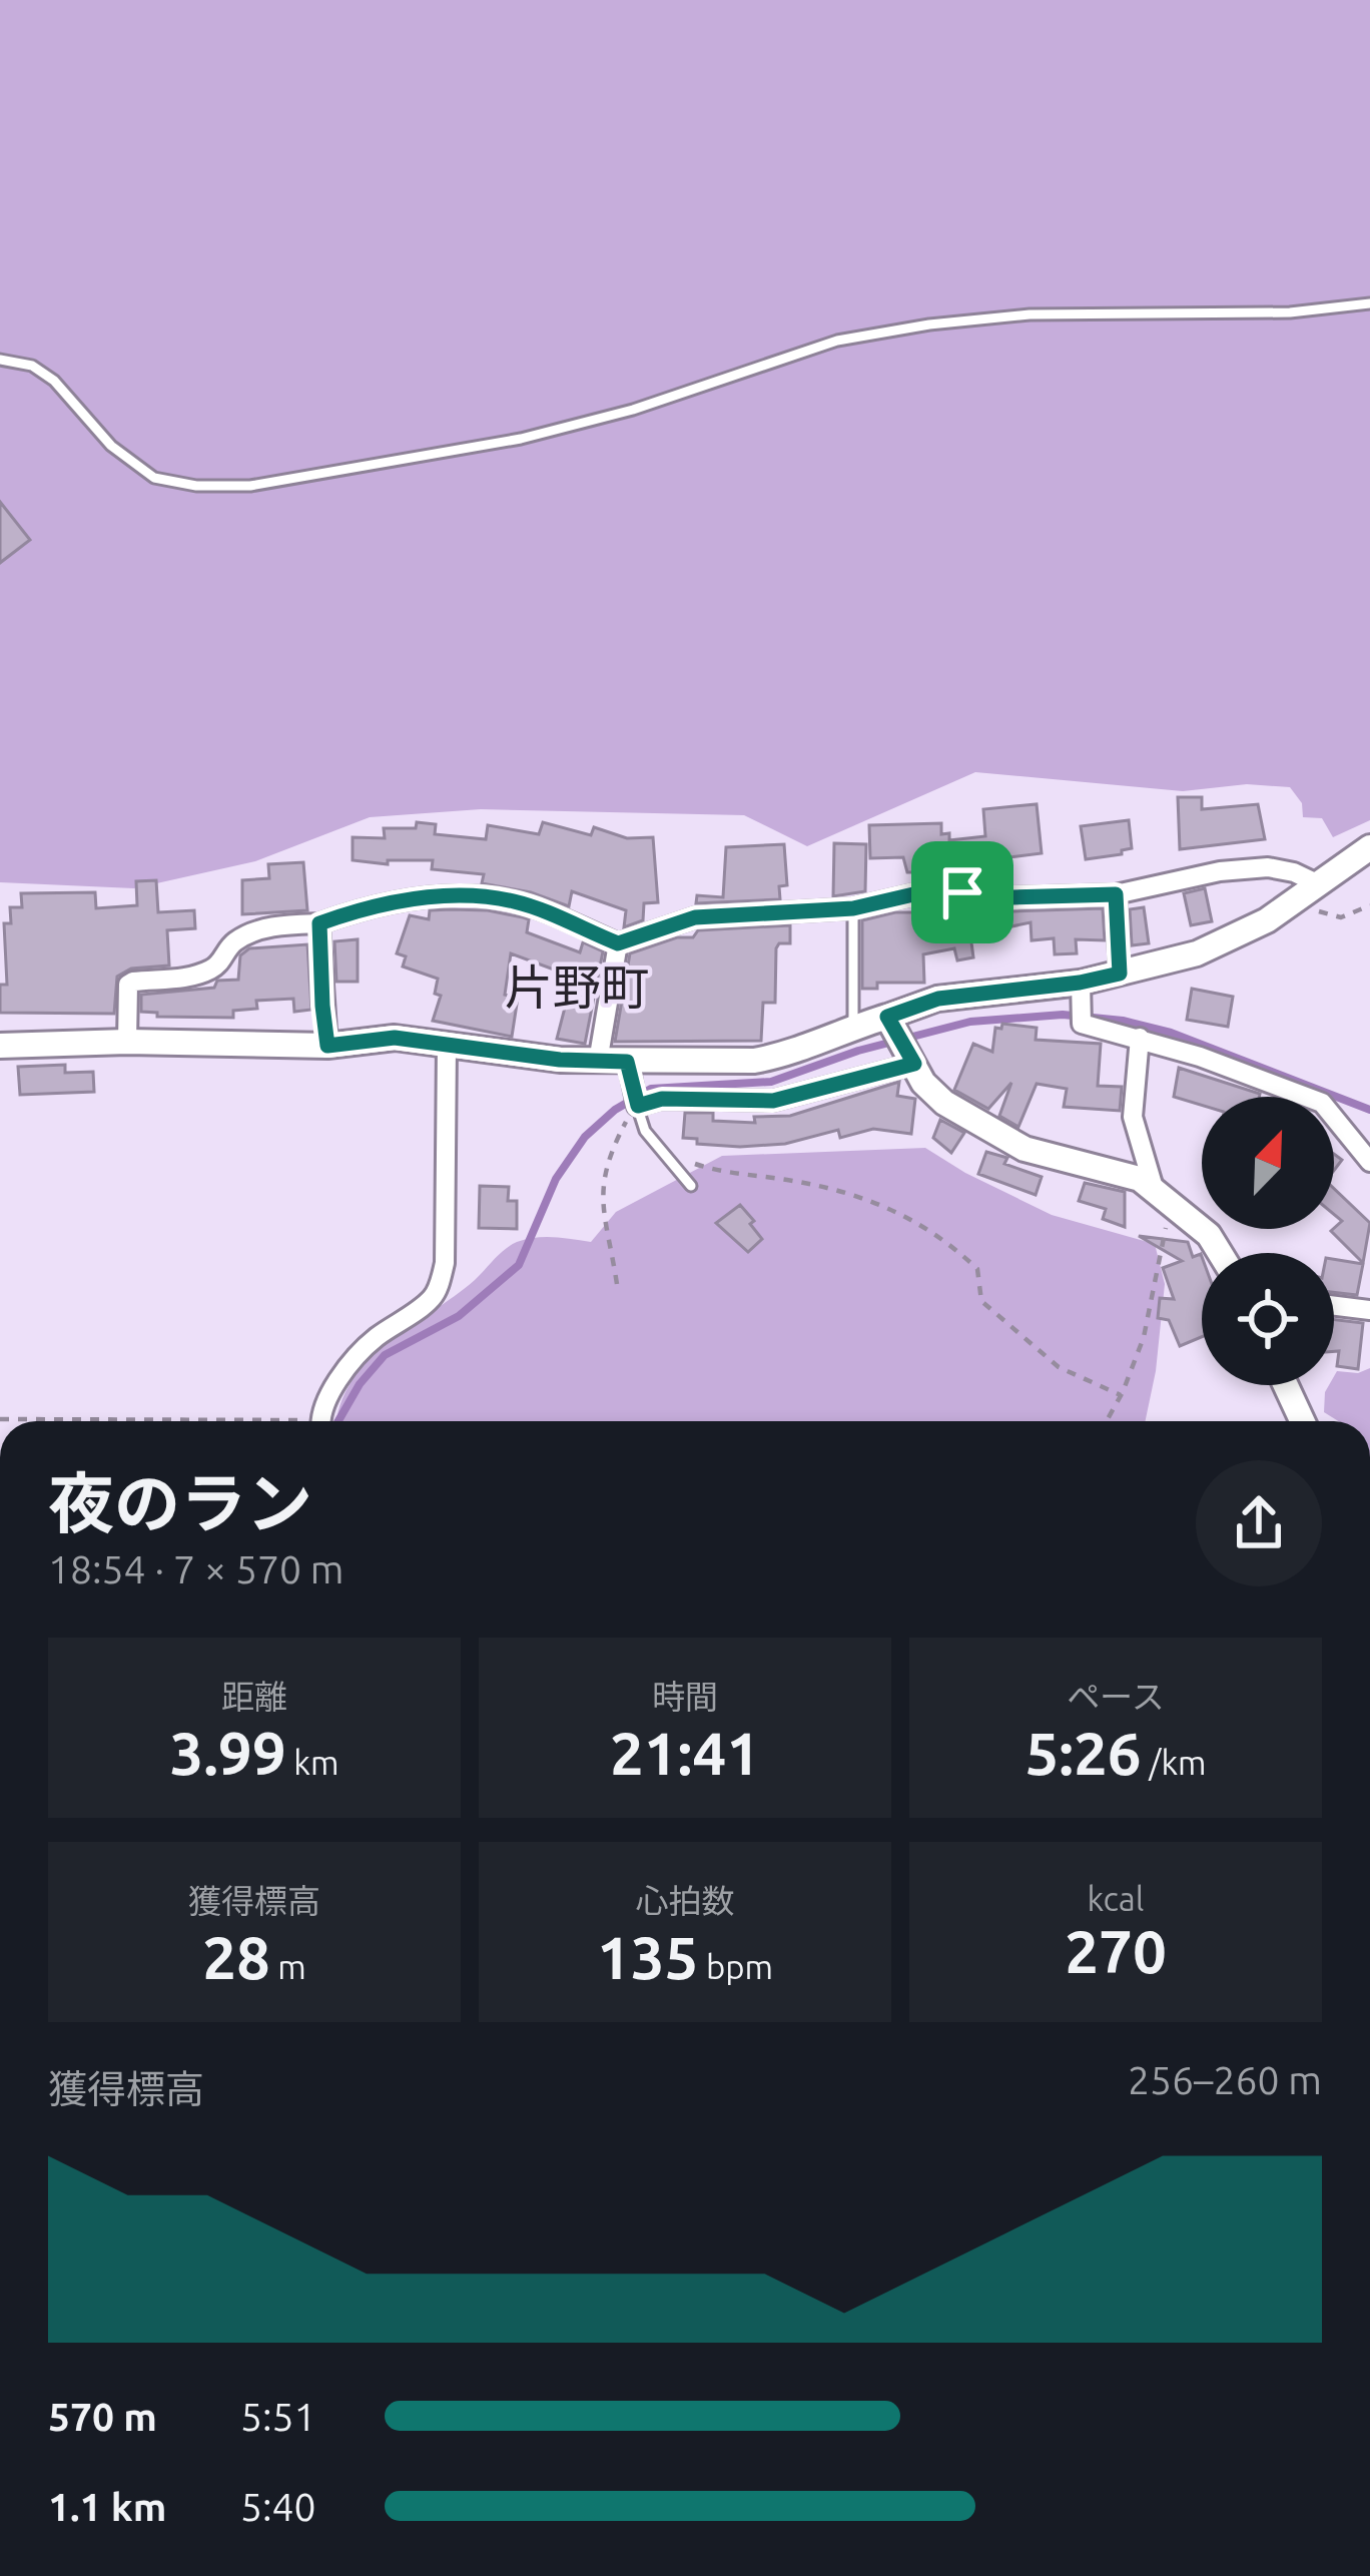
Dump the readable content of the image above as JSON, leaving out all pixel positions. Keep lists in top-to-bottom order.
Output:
{
  "districts": ["片野町"],
  "north": "top right",
  "page": {
    "heading": ["夜のラン", "18:54 · 7 × 570 m"],
    "stats": [
      ["距離", "3.99 km"],
      ["時間", "21:41"],
      ["ペース", "5:26 /km"],
      ["獲得標高", "28 m"],
      ["心拍数", "135 bpm"],
      ["kcal", "270"]
    ],
    "chart": ["獲得標高", "256–260 m"],
    "list": [
      {
        "name": "570 m",
        "note": "5:51"
      },
      {
        "name": "1.1 km",
        "note": "5:40"
      }
    ]
  }
}
